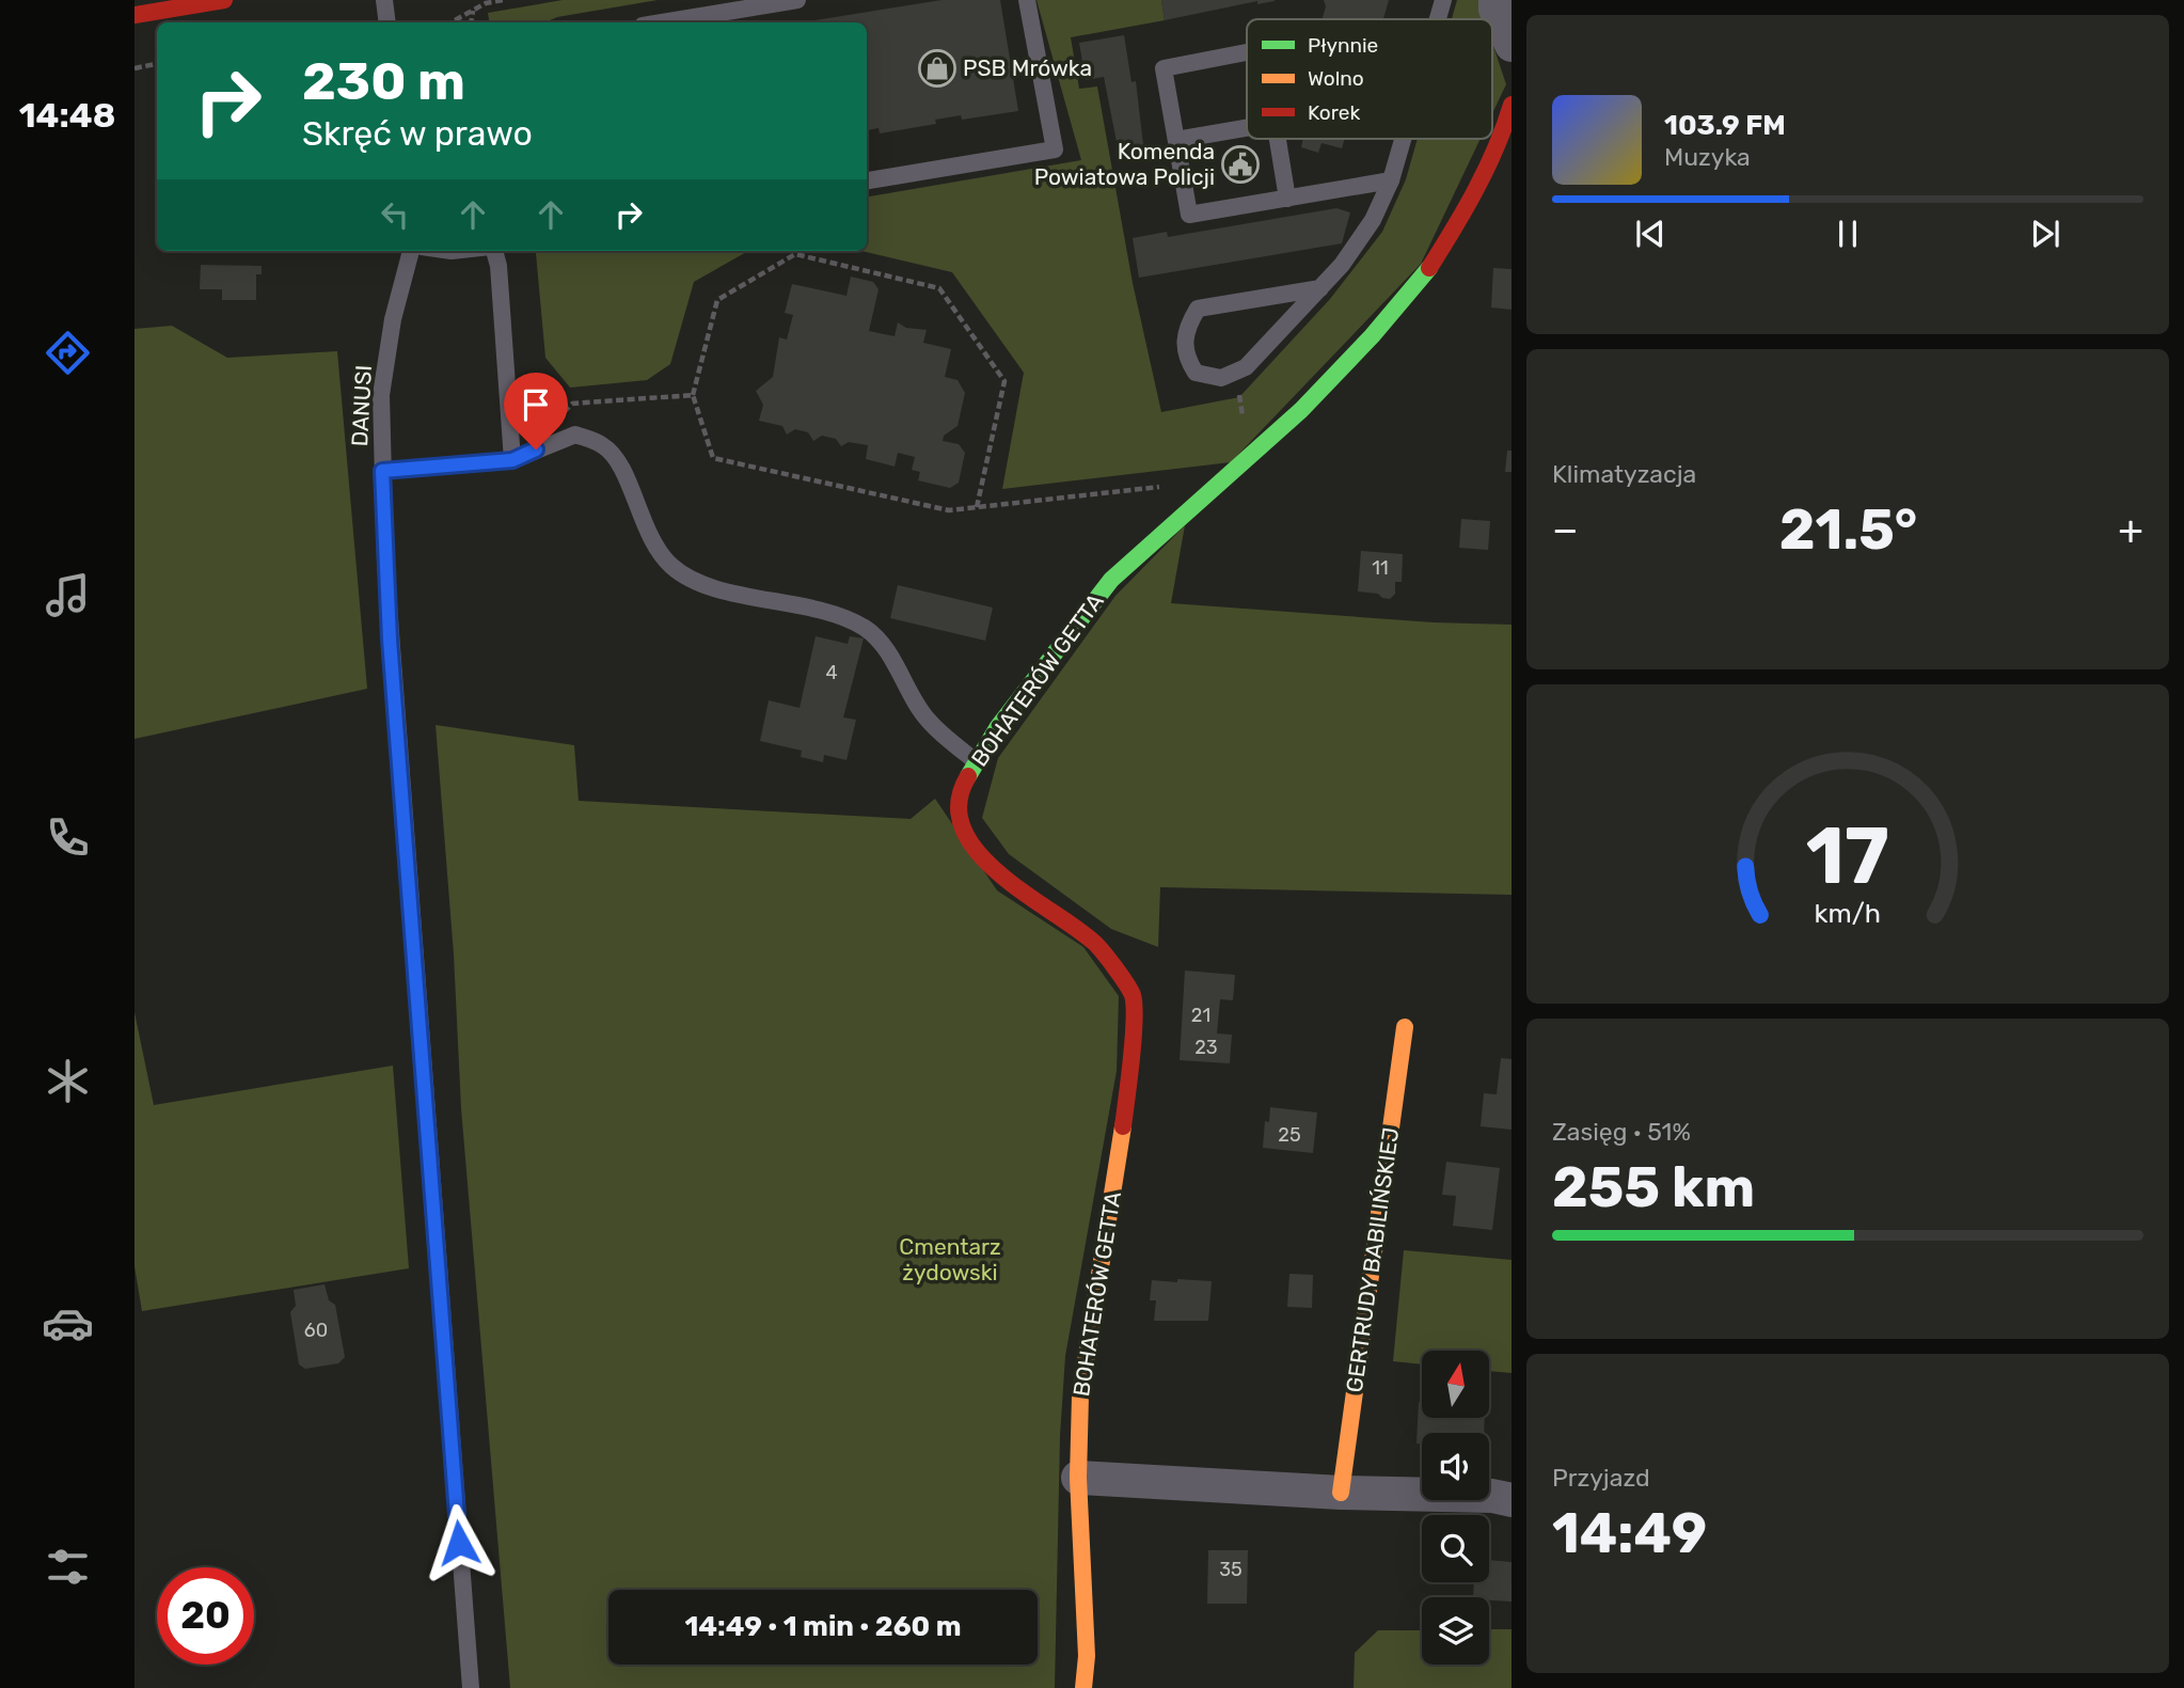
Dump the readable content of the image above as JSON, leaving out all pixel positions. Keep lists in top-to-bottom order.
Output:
{
  "streets": {
    "street": ["BOHATERÓW GETTA", "GERTRUDY BABILIŃSKIEJ"],
    "lane": ["DANUSI"]
  },
  "parks": ["Cmentarz żydowski"],
  "places": {
    "shop": ["PSB Mrówka"],
    "public building": ["Komenda Powiatowa Policji"]
  },
  "house_numbers": [
    "11",
    "4",
    "21",
    "23",
    "25",
    "60",
    "35"
  ],
  "legend": ["Płynnie", "Wolno", "Korek"],
  "north": "top",
  "page": {
    "tabs": "14:48",
    "turn": ["230 m", "Skręć w prawo"],
    "song": ["103.9 FM", "Muzyka"],
    "tile": [
      "Klimatyzacja",
      ["Zasięg · 51%", "255 km"],
      ["Przyjazd", "14:49"]
    ],
    "heat": ["−", "21.5°", "+"],
    "limit": "20",
    "trip": "14:49 · 1 min · 260 m",
    "gauge": ["17", "km/h"]
  }
}
